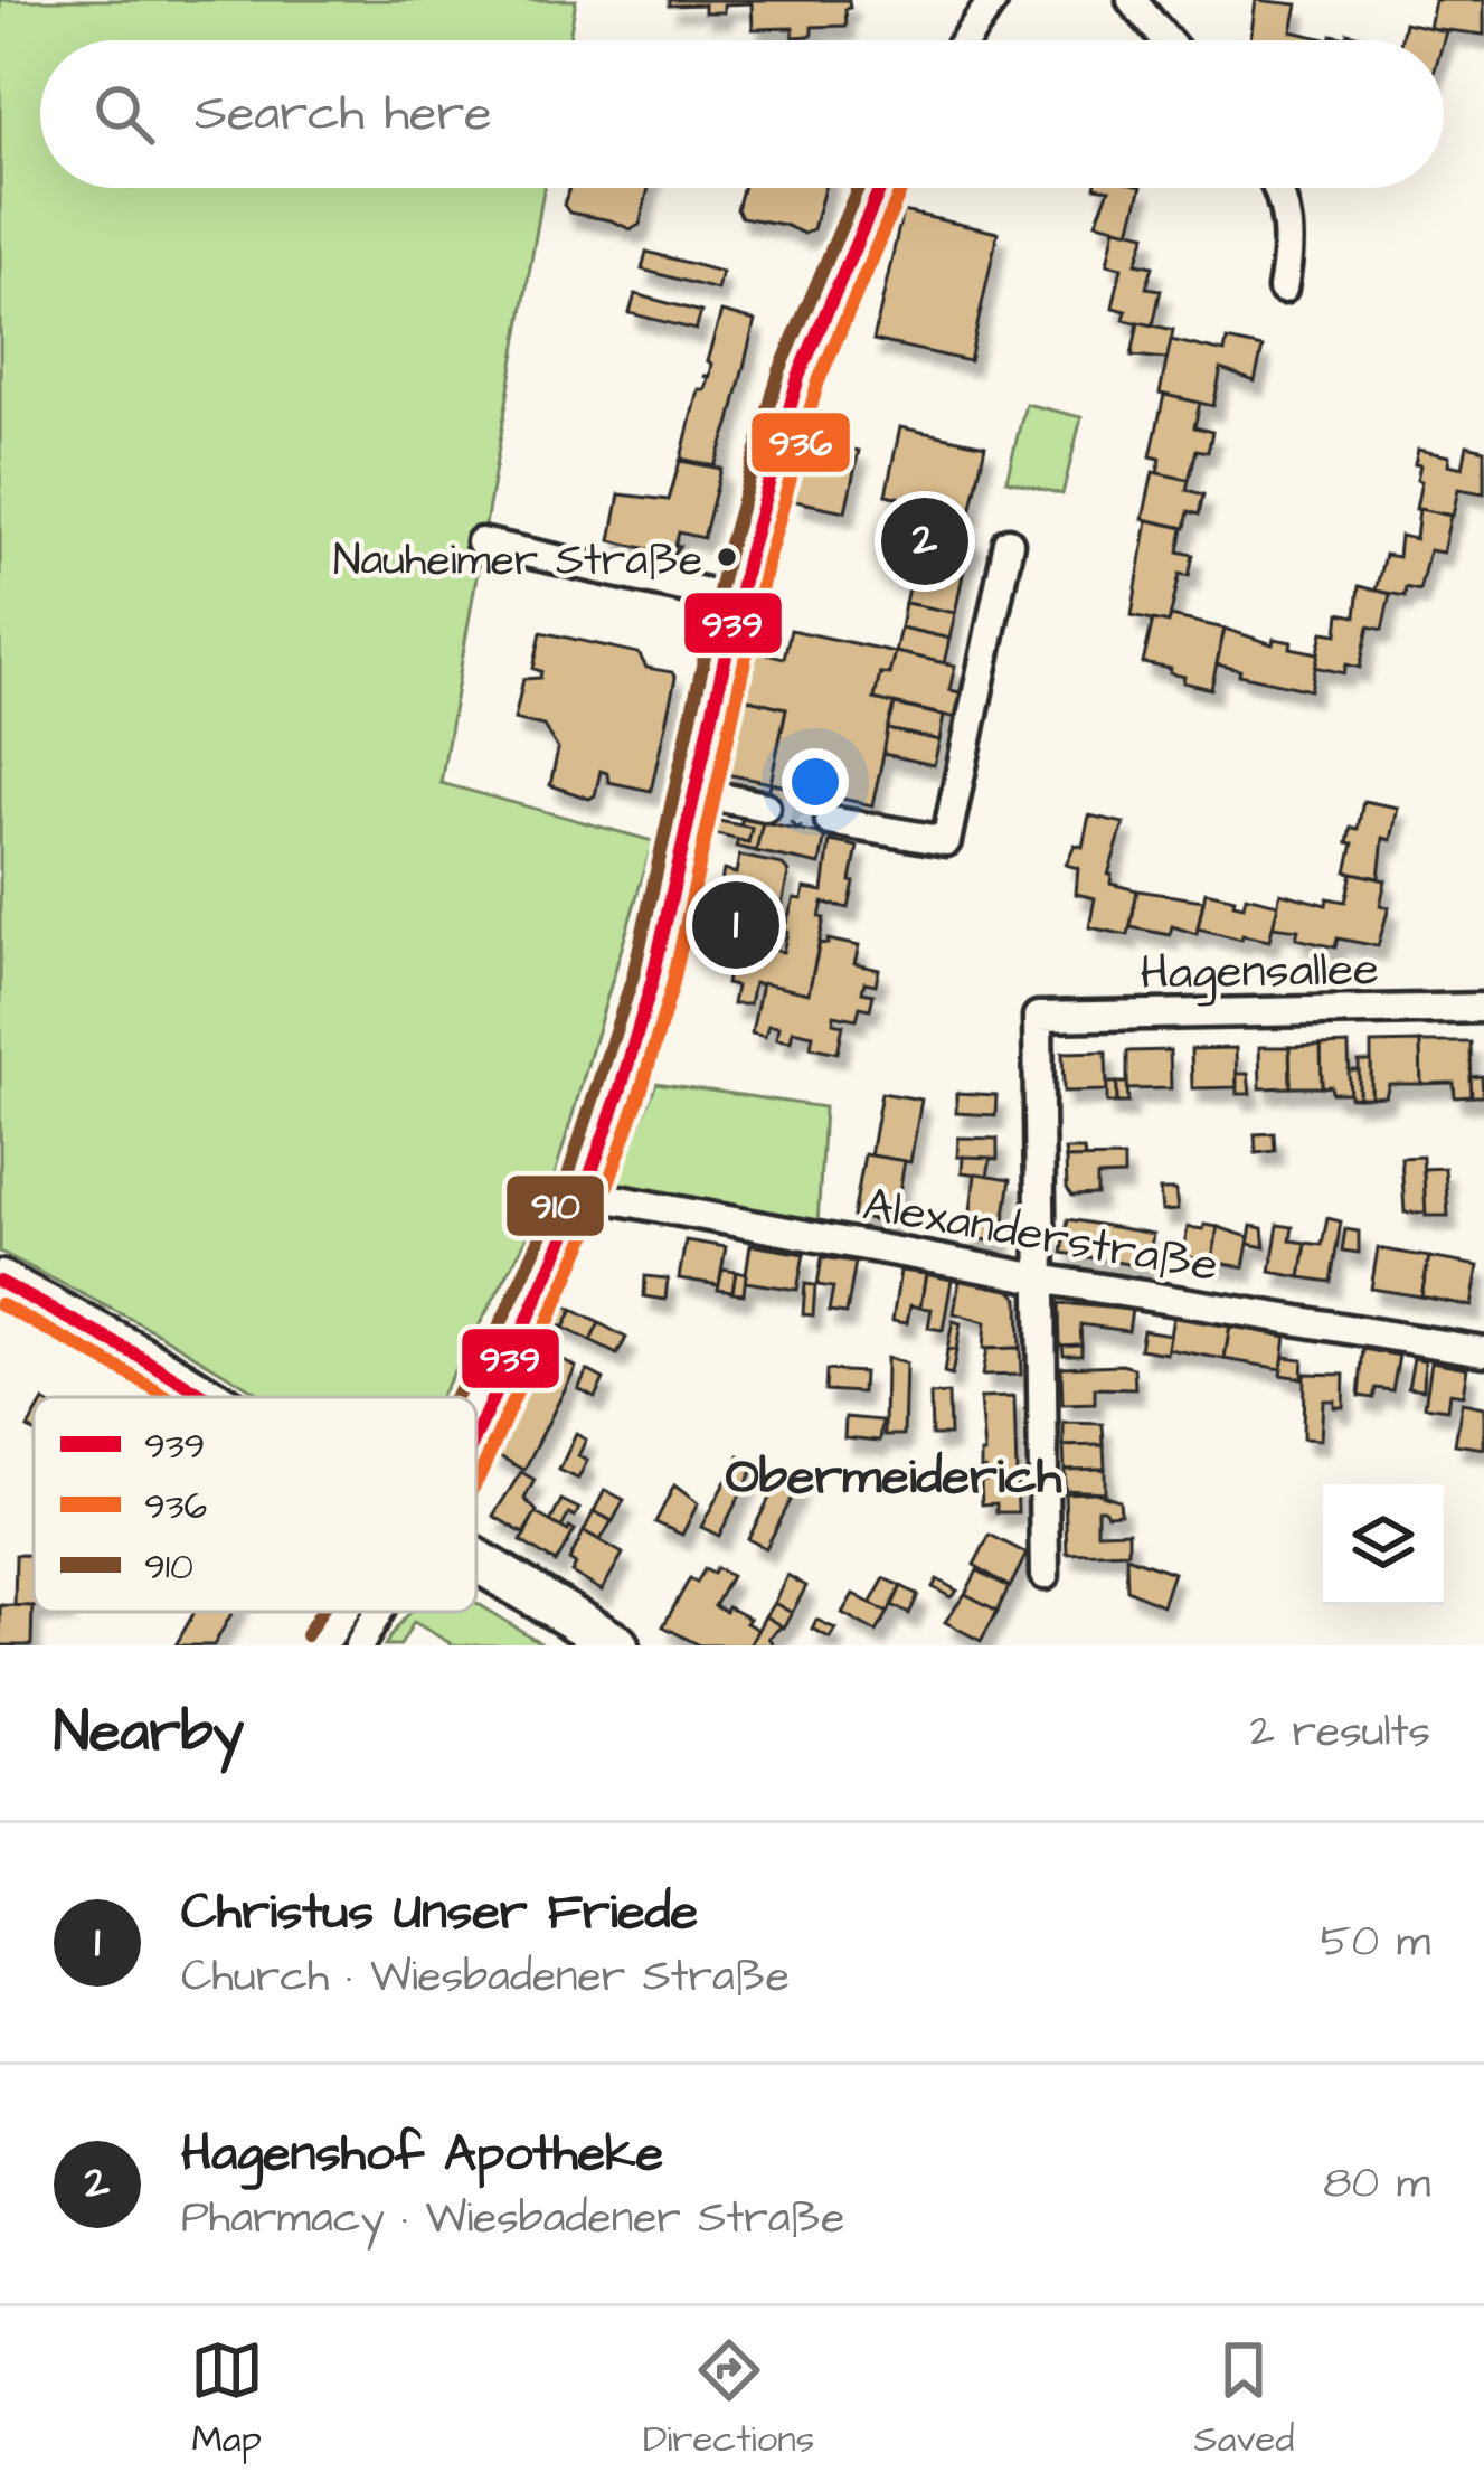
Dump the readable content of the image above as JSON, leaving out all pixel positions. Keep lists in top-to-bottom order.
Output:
{
  "streets": {
    "street": ["Hagensallee", "Alexanderstraße"]
  },
  "crossings": [
    ["Hagensallee", "Alexanderstraße"]
  ],
  "districts": ["Obermeiderich"],
  "places": ["Nauheimer Straße"],
  "lines": ["transit line 939", "transit line 936", "transit line 910"],
  "legend": ["939", "936", "910"],
  "page": {
    "search": "Search here",
    "pins": ["2", "1"],
    "heading": ["Nearby", "2 results"],
    "list": [
      {
        "mark": "1",
        "name": "Christus Unser Friede",
        "note": "Church · Wiesbadener Straße",
        "value": "50 m"
      },
      {
        "mark": "2",
        "name": "Hagenshof Apotheke",
        "note": "Pharmacy · Wiesbadener Straße",
        "value": "80 m"
      }
    ],
    "nav": ["Map", "Directions", "Saved"]
  }
}
